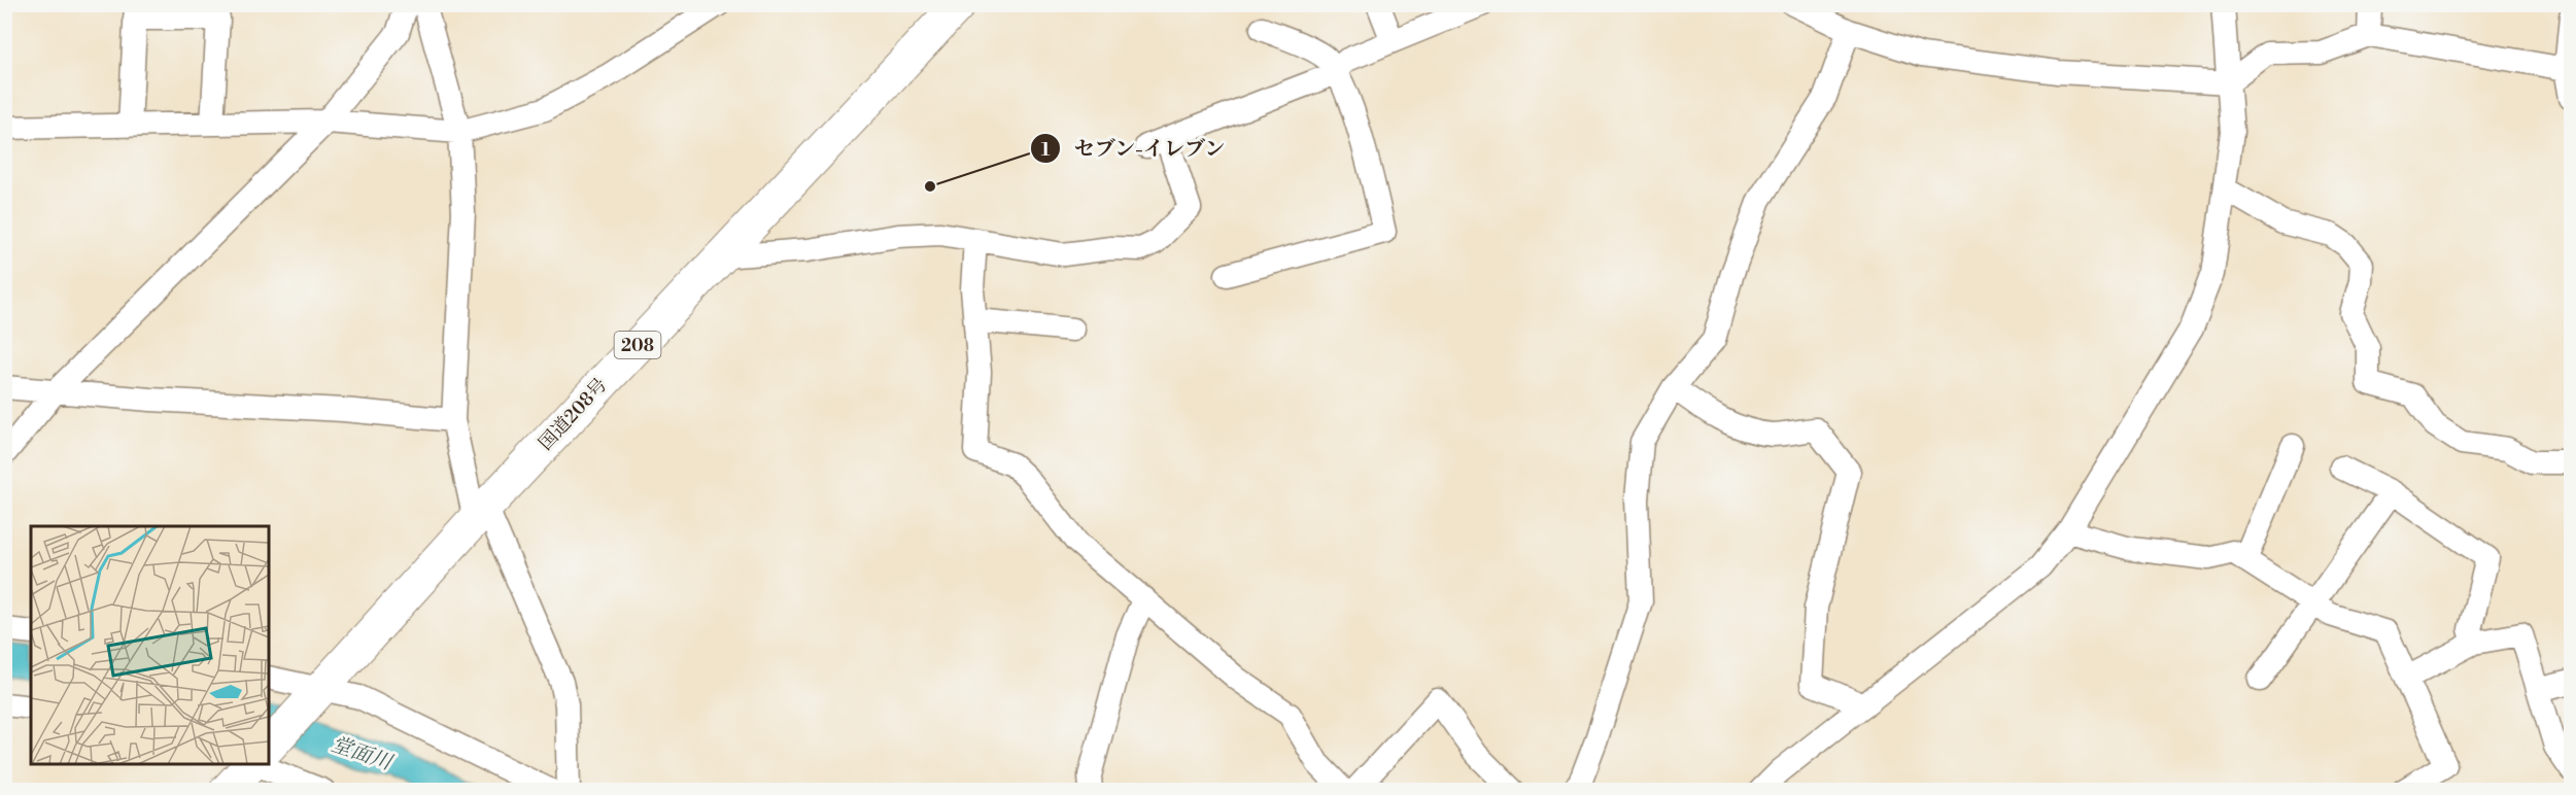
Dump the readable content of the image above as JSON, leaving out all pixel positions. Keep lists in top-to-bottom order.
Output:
{
  "streets": {
    "highway": ["208", "国道208号"]
  },
  "water": ["堂面川"],
  "places": ["セブン-イレブン"]
}
